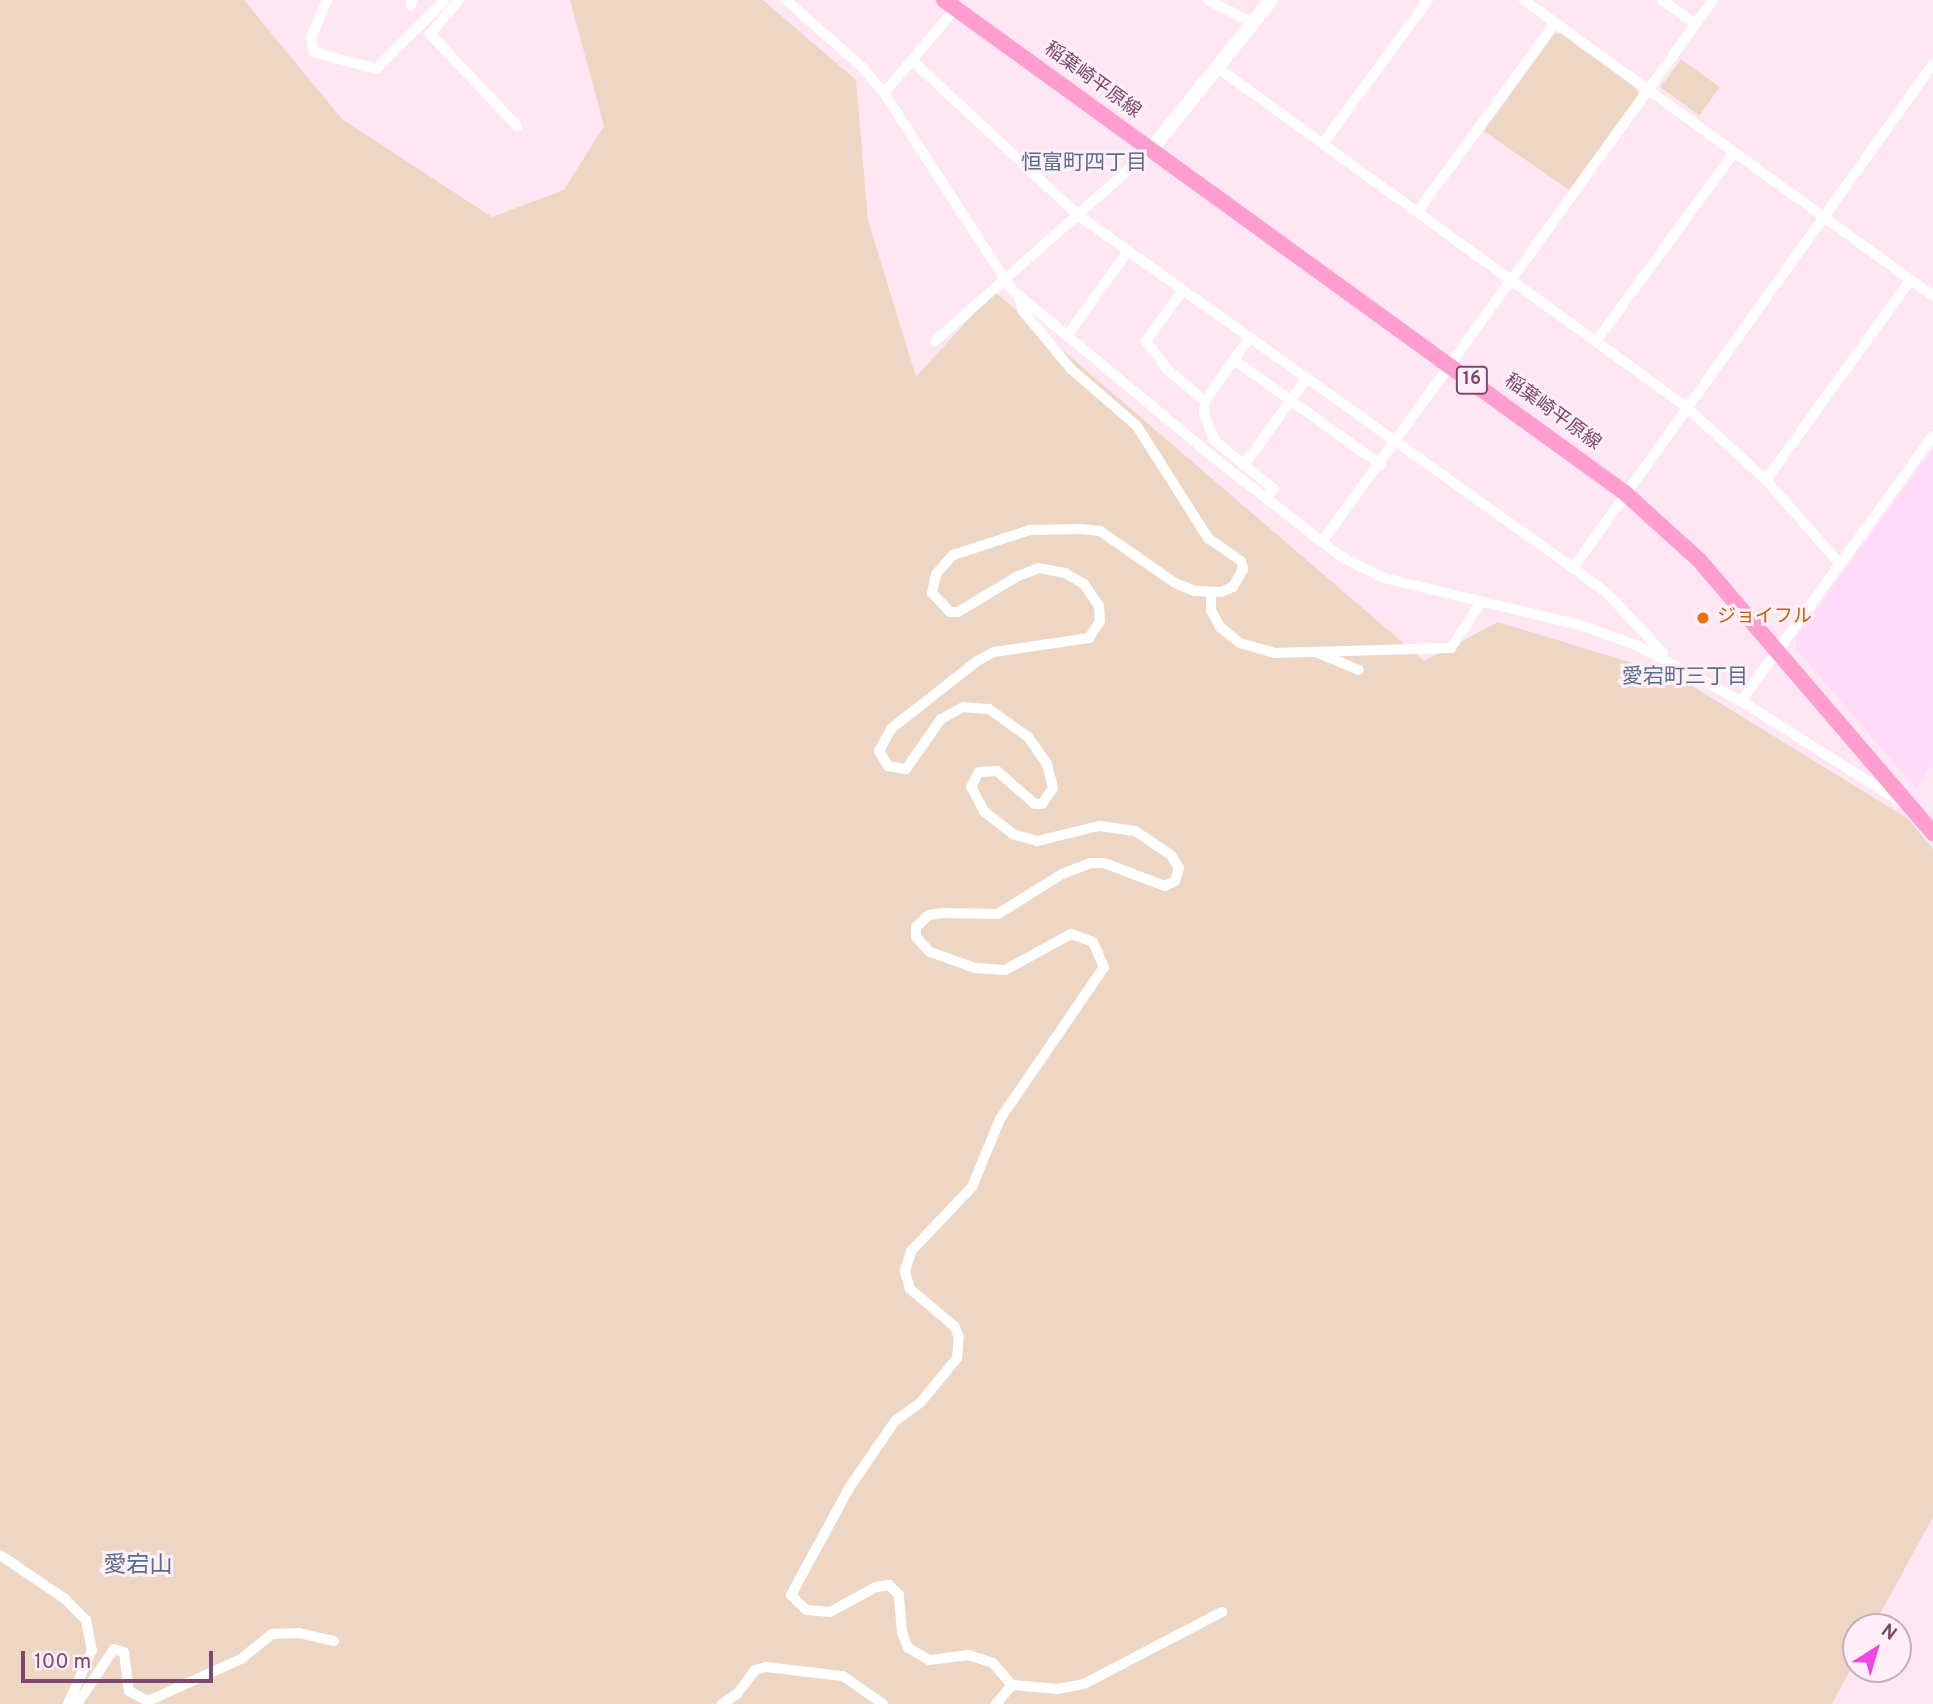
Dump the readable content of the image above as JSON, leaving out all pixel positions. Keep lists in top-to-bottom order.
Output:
{
  "streets": {
    "main road": ["稲葉崎平原線", "16"]
  },
  "districts": ["恒富町四丁目", "愛宕町三丁目", "愛宕山"],
  "places": ["ジョイフル"],
  "scale_bar": "100 m",
  "north": "top right"
}
